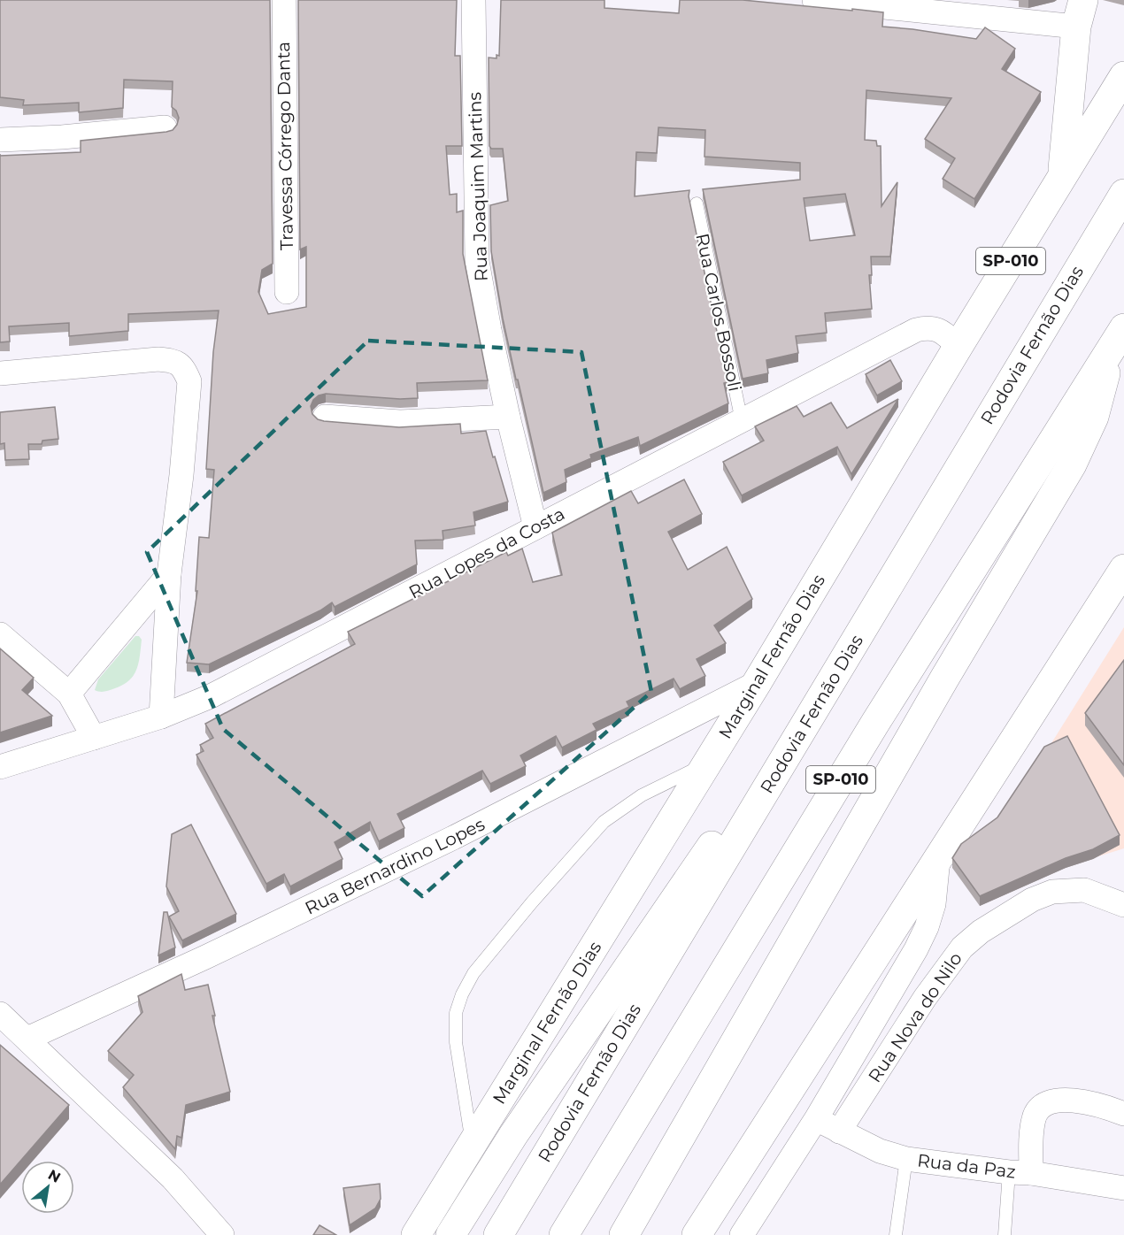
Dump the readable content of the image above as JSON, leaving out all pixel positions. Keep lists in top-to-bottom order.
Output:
{
  "streets": {
    "main road": ["SP-010", "Rodovia Fernão Dias", "Marginal Fernão Dias"],
    "street": [
      "Travessa Córrego Danta",
      "Rua Joaquim Martins",
      "Rua Lopes da Costa",
      "Rua Bernardino Lopes",
      "Rua Nova do Nilo",
      "Rua da Paz"
    ],
    "lane": ["Rua Carlos Bossoli"]
  },
  "crossings": [
    ["Rua Joaquim Martins", "Rua Lopes da Costa"],
    ["Rua Carlos Bossoli", "Rua Lopes da Costa"],
    ["Rua Lopes da Costa", "Marginal Fernão Dias"],
    ["Marginal Fernão Dias", "Rua Bernardino Lopes"],
    ["Rua Nova do Nilo", "Rua da Paz"]
  ],
  "north": "top right"
}
